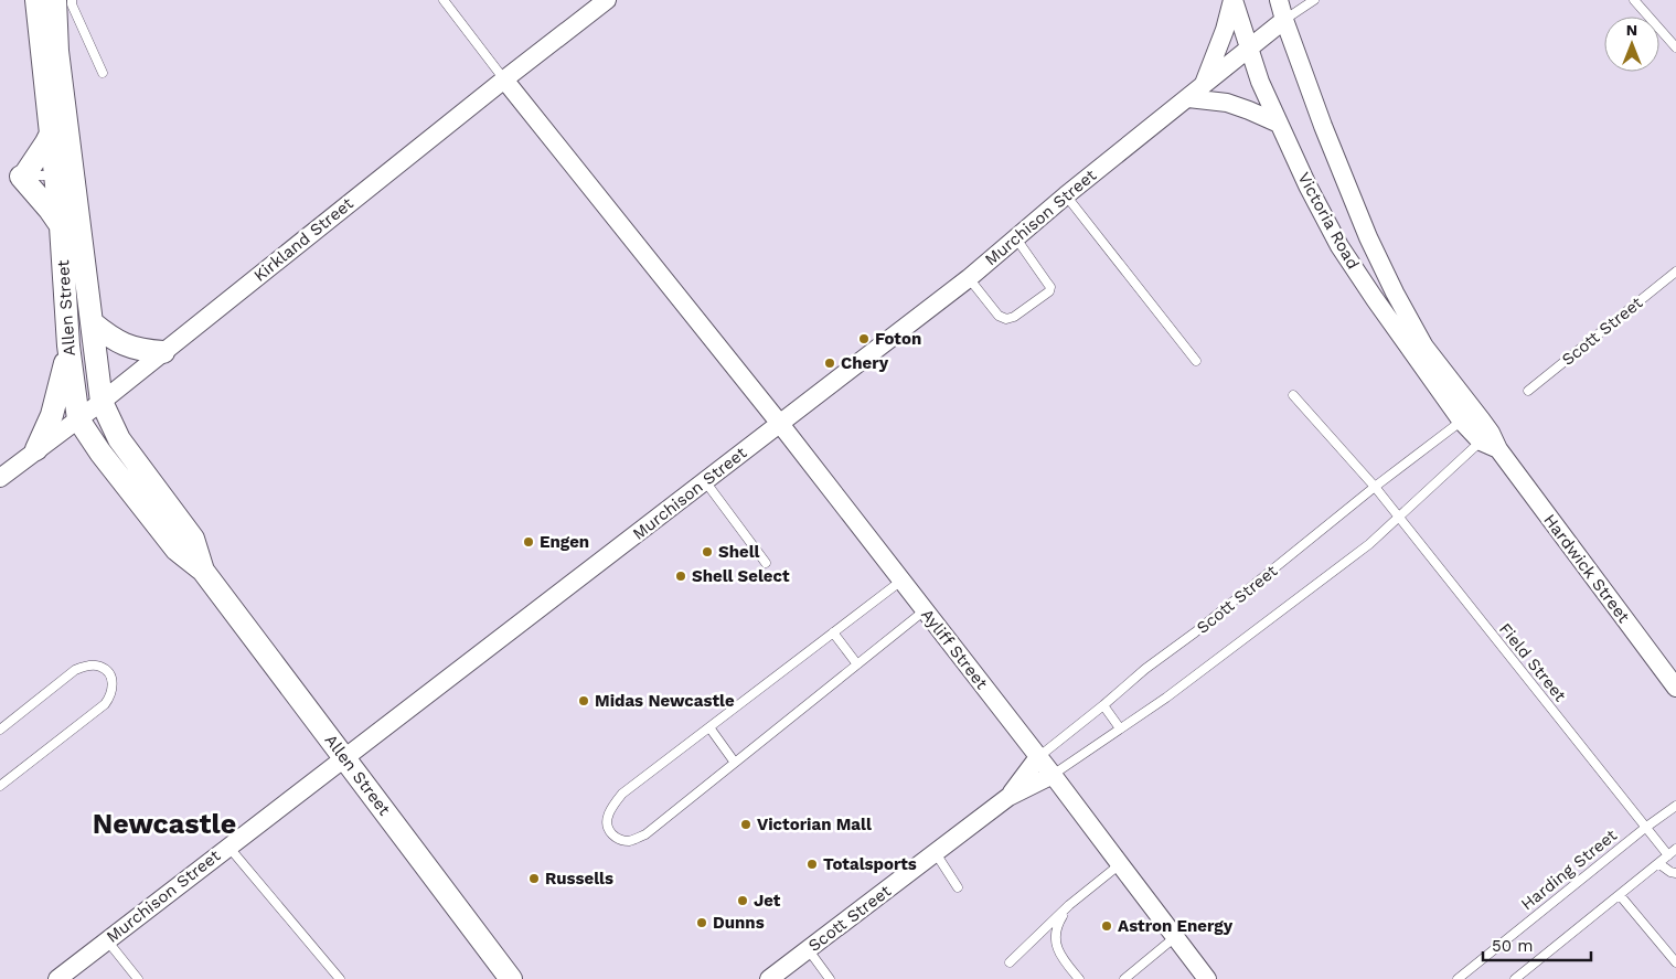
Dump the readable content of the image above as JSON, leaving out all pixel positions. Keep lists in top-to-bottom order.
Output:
{
  "streets": {
    "street": [
      "Murchison Street",
      "Victoria Road",
      "Kirkland Street",
      "Allen Street",
      "Scott Street",
      "Hardwick Street",
      "Ayliff Street"
    ],
    "lane": ["Field Street", "Harding Street"]
  },
  "crossings": [
    ["Murchison Street", "Victoria Road"],
    ["Murchison Street", "Allen Street"],
    ["Murchison Street", "Ayliff Street"],
    ["Victoria Road", "Scott Street"],
    ["Victoria Road", "Hardwick Street"],
    ["Kirkland Street", "Allen Street"],
    ["Kirkland Street", "Ayliff Street"],
    ["Scott Street", "Hardwick Street"],
    ["Scott Street", "Ayliff Street"],
    ["Scott Street", "Field Street"],
    ["Field Street", "Harding Street"]
  ],
  "districts": ["Newcastle"],
  "places": [
    "Foton",
    "Chery",
    "Engen",
    "Shell",
    "Shell Select",
    "Midas Newcastle",
    "Victorian Mall",
    "Totalsports",
    "Russells",
    "Jet",
    "Dunns",
    "Astron Energy"
  ],
  "scale_bar": "50 m",
  "north": "top"
}
